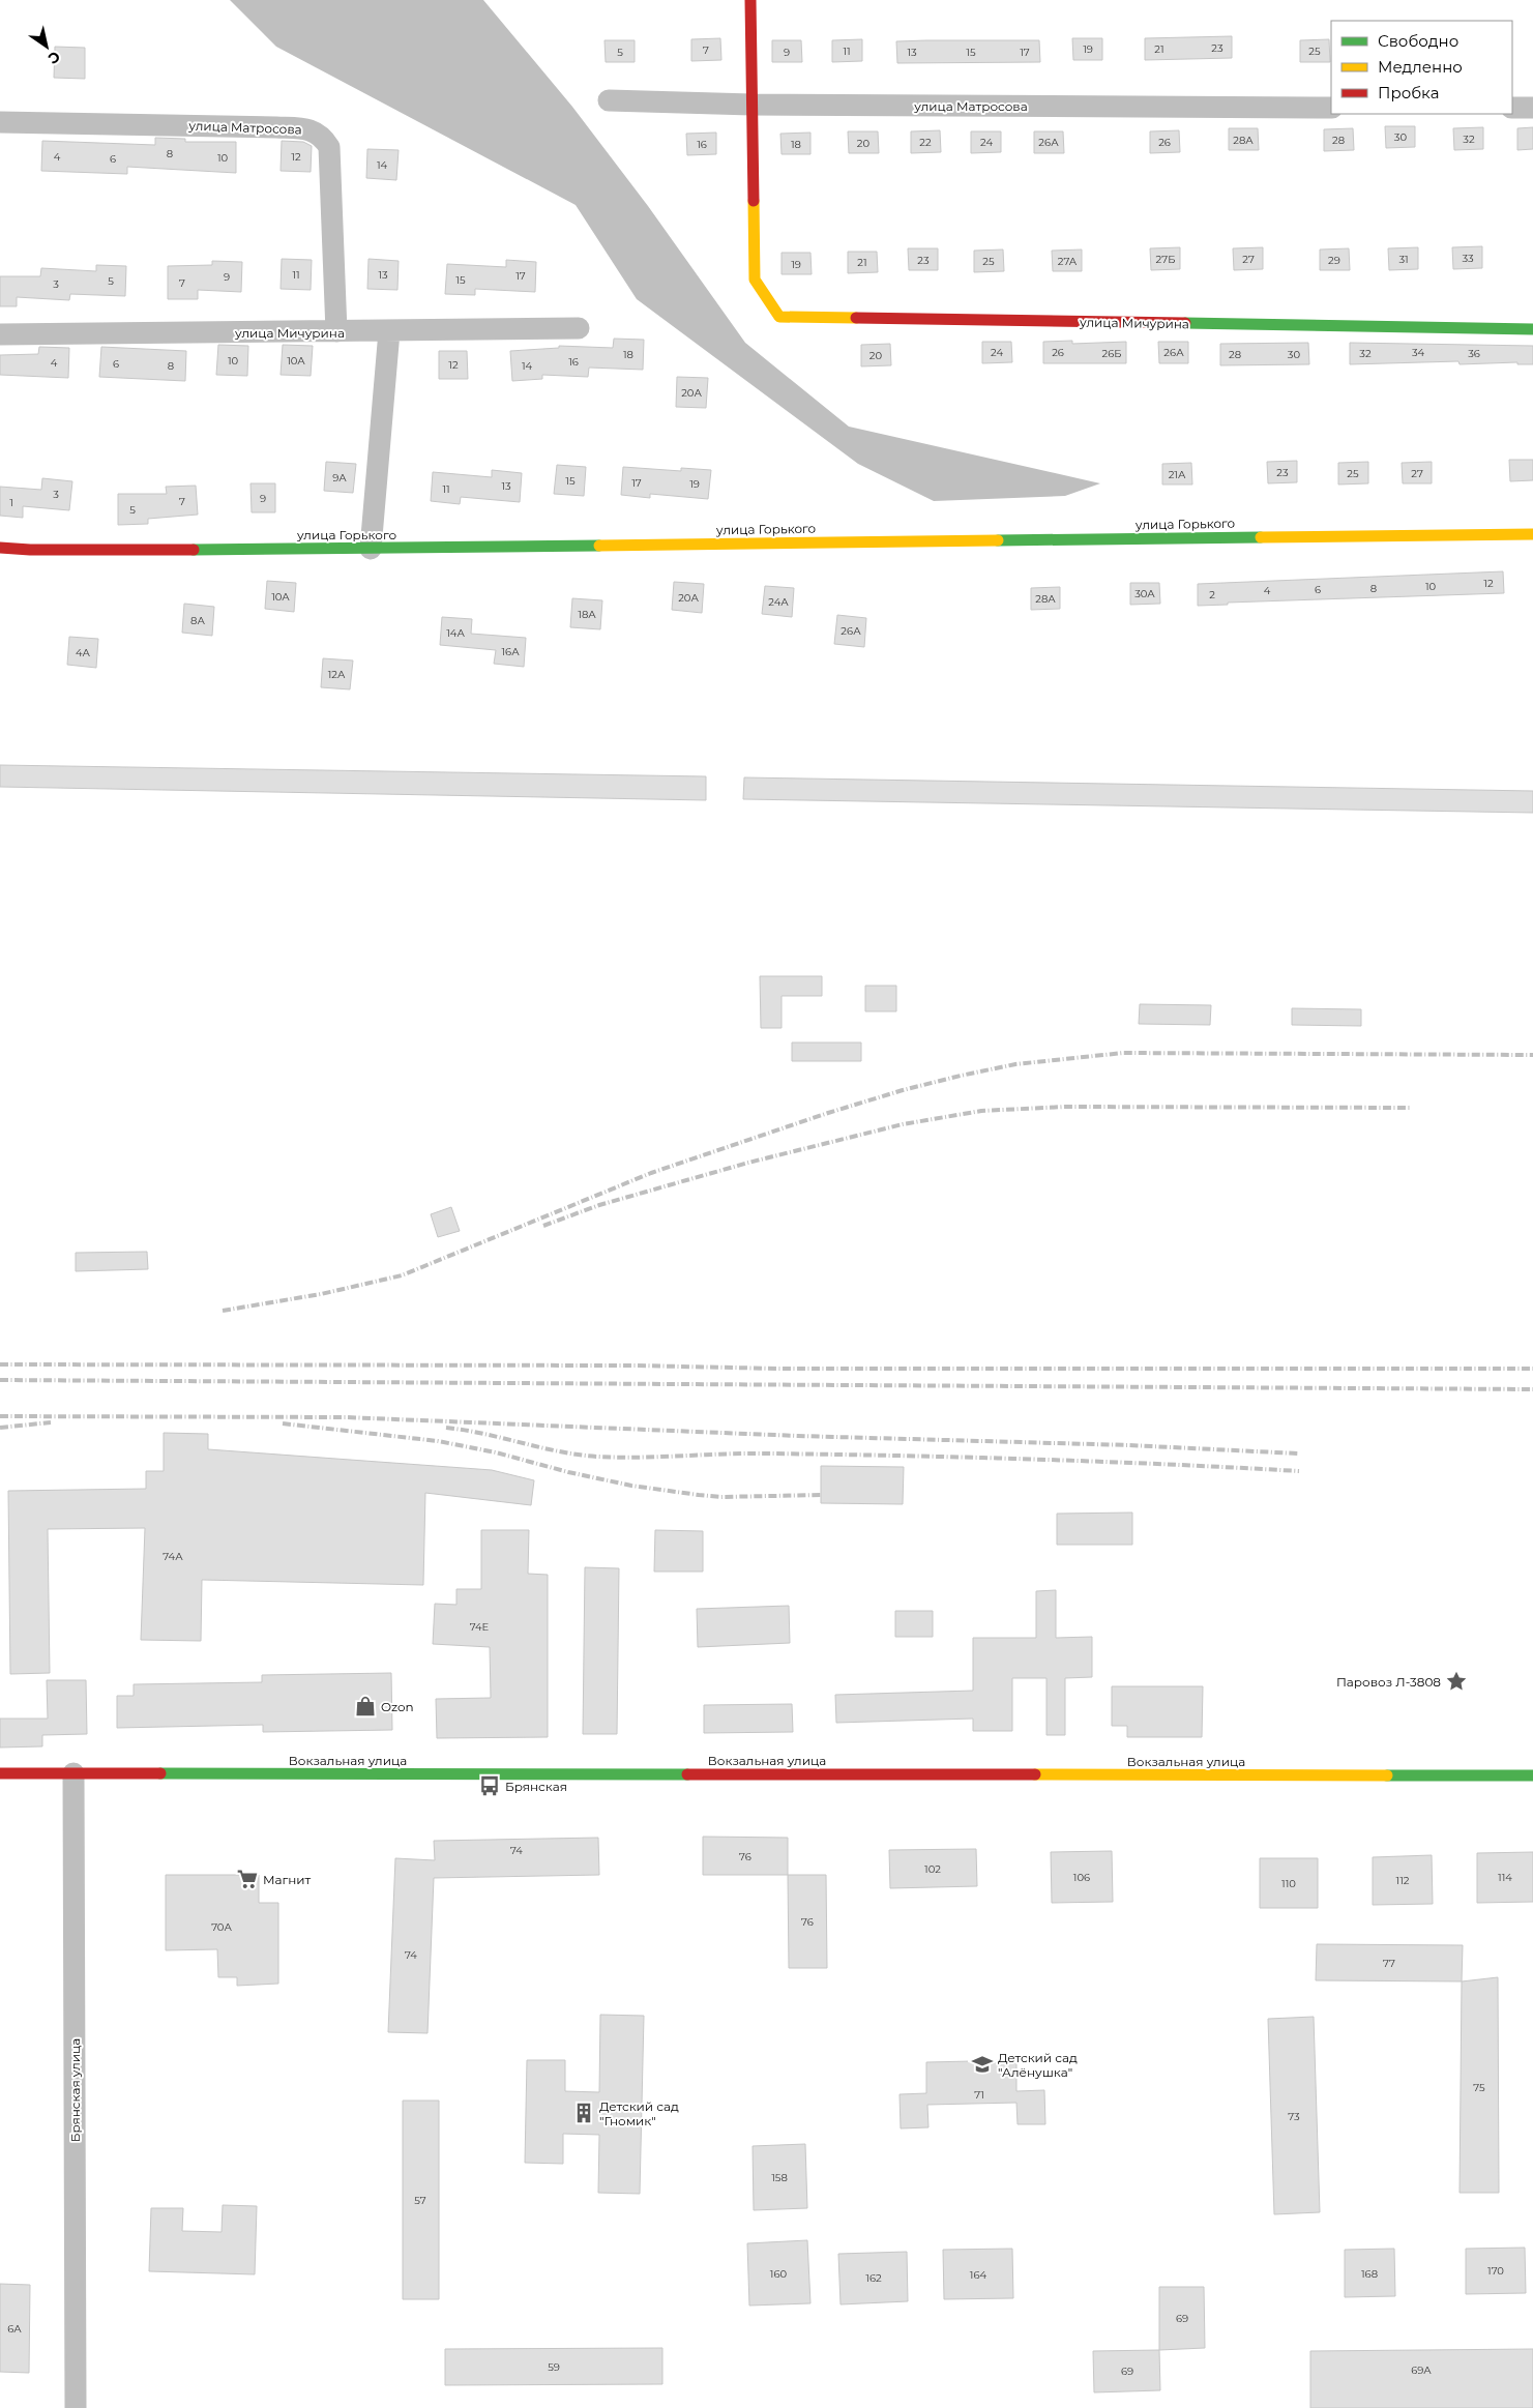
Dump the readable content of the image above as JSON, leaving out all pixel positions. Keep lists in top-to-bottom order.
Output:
{
  "streets": {
    "main road": ["улица Мичурина", "улица Горького", "Вокзальная улица"],
    "street": ["улица Матросова", "Брянская улица"]
  },
  "crossings": [
    ["улица Матросова", "улица Мичурина"],
    ["Вокзальная улица", "Брянская улица"]
  ],
  "places": {
    "place": ["Паровоз Л-3808"],
    "shop": ["Ozon"],
    "bus stop": ["Брянская"],
    "supermarket": ["Магнит"],
    "school or university": ["Детский сад \"Алёнушка\""],
    "building": ["Детский сад \"Гномик\""]
  },
  "house_numbers": [
    "23",
    "19",
    "21",
    "7",
    "11",
    "25",
    "5",
    "9",
    "13",
    "15",
    "17",
    "30",
    "32",
    "28А",
    "28",
    "22",
    "24",
    "26А",
    "26",
    "20",
    "16",
    "18",
    "8",
    "4",
    "12",
    "10",
    "6",
    "14",
    "33",
    "27Б",
    "27",
    "31",
    "23",
    "29",
    "25",
    "27А",
    "21",
    "19",
    "11",
    "13",
    "17",
    "9",
    "15",
    "5",
    "7",
    "3",
    "24",
    "26",
    "26А",
    "34",
    "26Б",
    "32",
    "36",
    "18",
    "28",
    "30",
    "20",
    "10",
    "10А",
    "16",
    "4",
    "6",
    "12",
    "8",
    "14",
    "20А",
    "23",
    "25",
    "27",
    "21А",
    "9А",
    "15",
    "17",
    "19",
    "13",
    "11",
    "3",
    "9",
    "7",
    "1",
    "5",
    "12",
    "10",
    "8",
    "6",
    "4",
    "30А",
    "2",
    "10А",
    "20А",
    "28А",
    "24А",
    "18А",
    "8А",
    "26А",
    "14А",
    "16А",
    "4А",
    "12А",
    "74А",
    "74Е",
    "74",
    "76",
    "102",
    "106",
    "114",
    "112",
    "110",
    "76",
    "70А",
    "74",
    "77",
    "75",
    "71",
    "73",
    "158",
    "57",
    "170",
    "160",
    "168",
    "164",
    "162",
    "69",
    "6А",
    "59",
    "69А",
    "69"
  ],
  "legend": ["Свободно", "Медленно", "Пробка"],
  "north": "bottom right"
}
